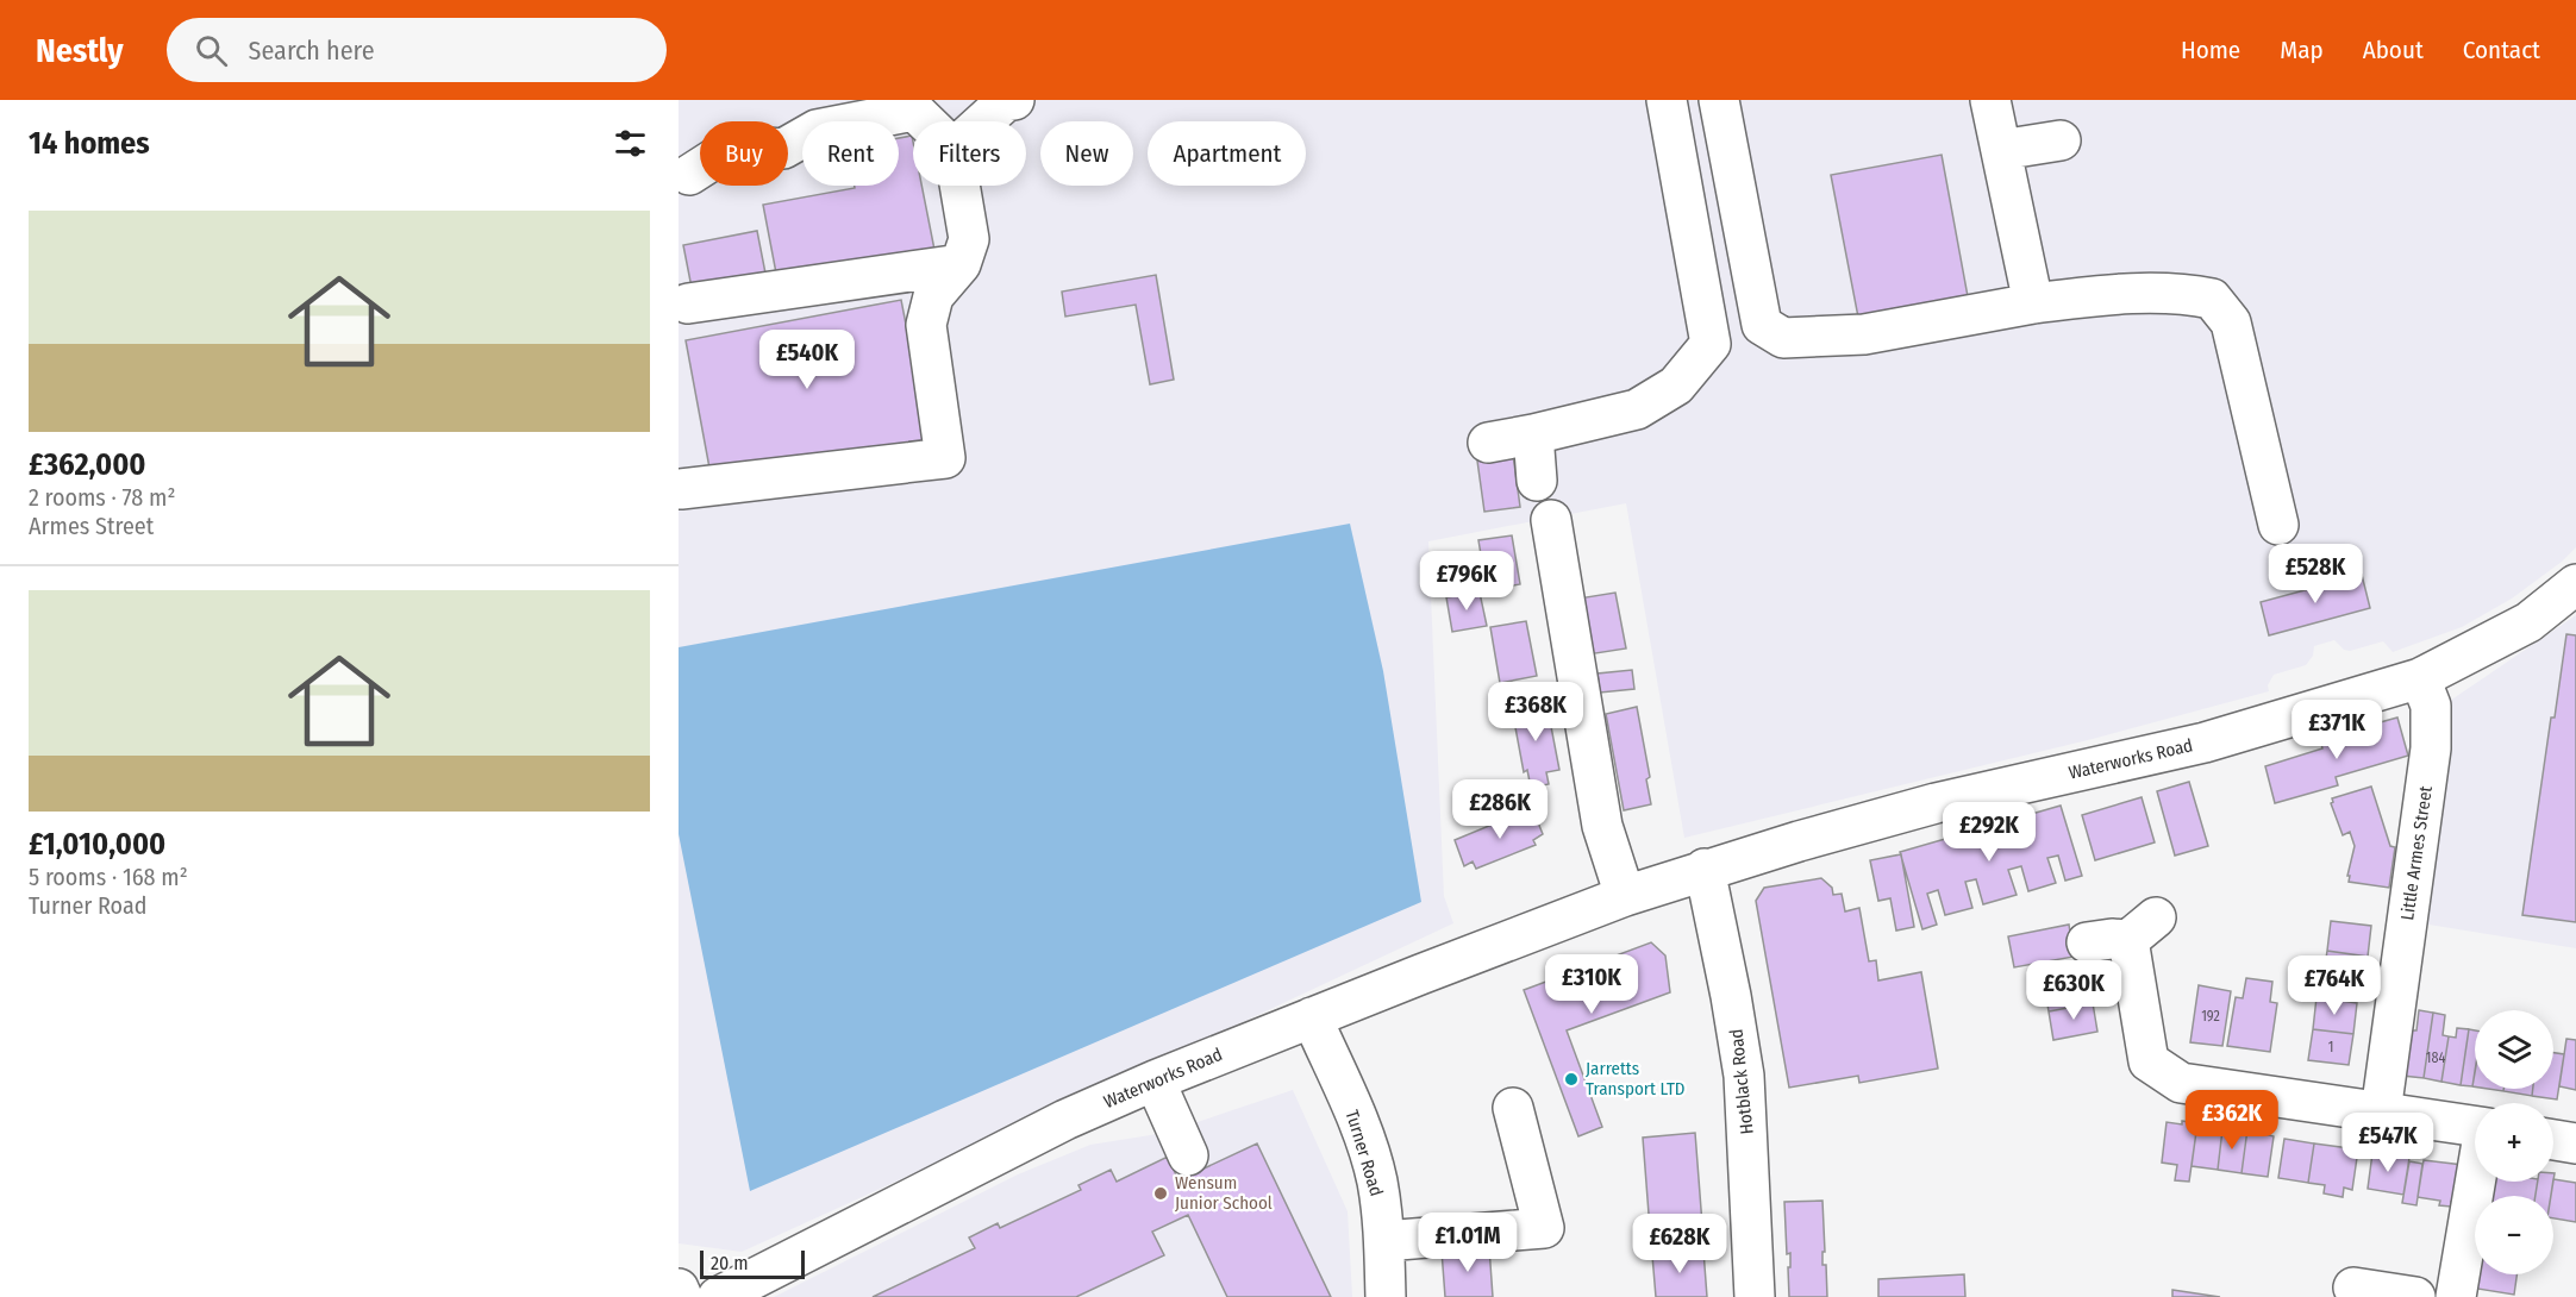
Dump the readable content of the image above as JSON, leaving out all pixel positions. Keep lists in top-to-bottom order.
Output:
{
  "streets": {
    "street": [
      "Waterworks Road",
      "Little Armes Street",
      "Hotblack Road",
      "Turner Road"
    ]
  },
  "crossings": [
    ["Waterworks Road", "Little Armes Street"],
    ["Waterworks Road", "Hotblack Road"],
    ["Waterworks Road", "Turner Road"]
  ],
  "places": ["Jarretts Transport LTD", "Wensum Junior School"],
  "house_numbers": ["192", "1", "184"],
  "scale_bar": "20 m",
  "page": {
    "header": "Nestly",
    "search": "Search here",
    "nav": [
      "Home",
      "Map",
      "About",
      "Contact"
    ],
    "heading": "14 homes",
    "chip": [
      "Buy",
      "Rent",
      "Filters",
      "New",
      "Apartment"
    ],
    "list": [
      {
        "name": "£362,000",
        "note": "2 rooms · 78 m² · Armes Street"
      },
      {
        "name": "£1,010,000",
        "note": "5 rooms · 168 m² · Turner Road"
      }
    ],
    "price": [
      "£540K",
      "£528K",
      "£796K",
      "£368K",
      "£371K",
      "£286K",
      "£292K",
      "£310K",
      "£764K",
      "£630K",
      "£362K",
      "£547K",
      "£1.01M",
      "£628K"
    ],
    "map_buttons": ["+", "−"],
    "scale": "20 m"
  }
}
